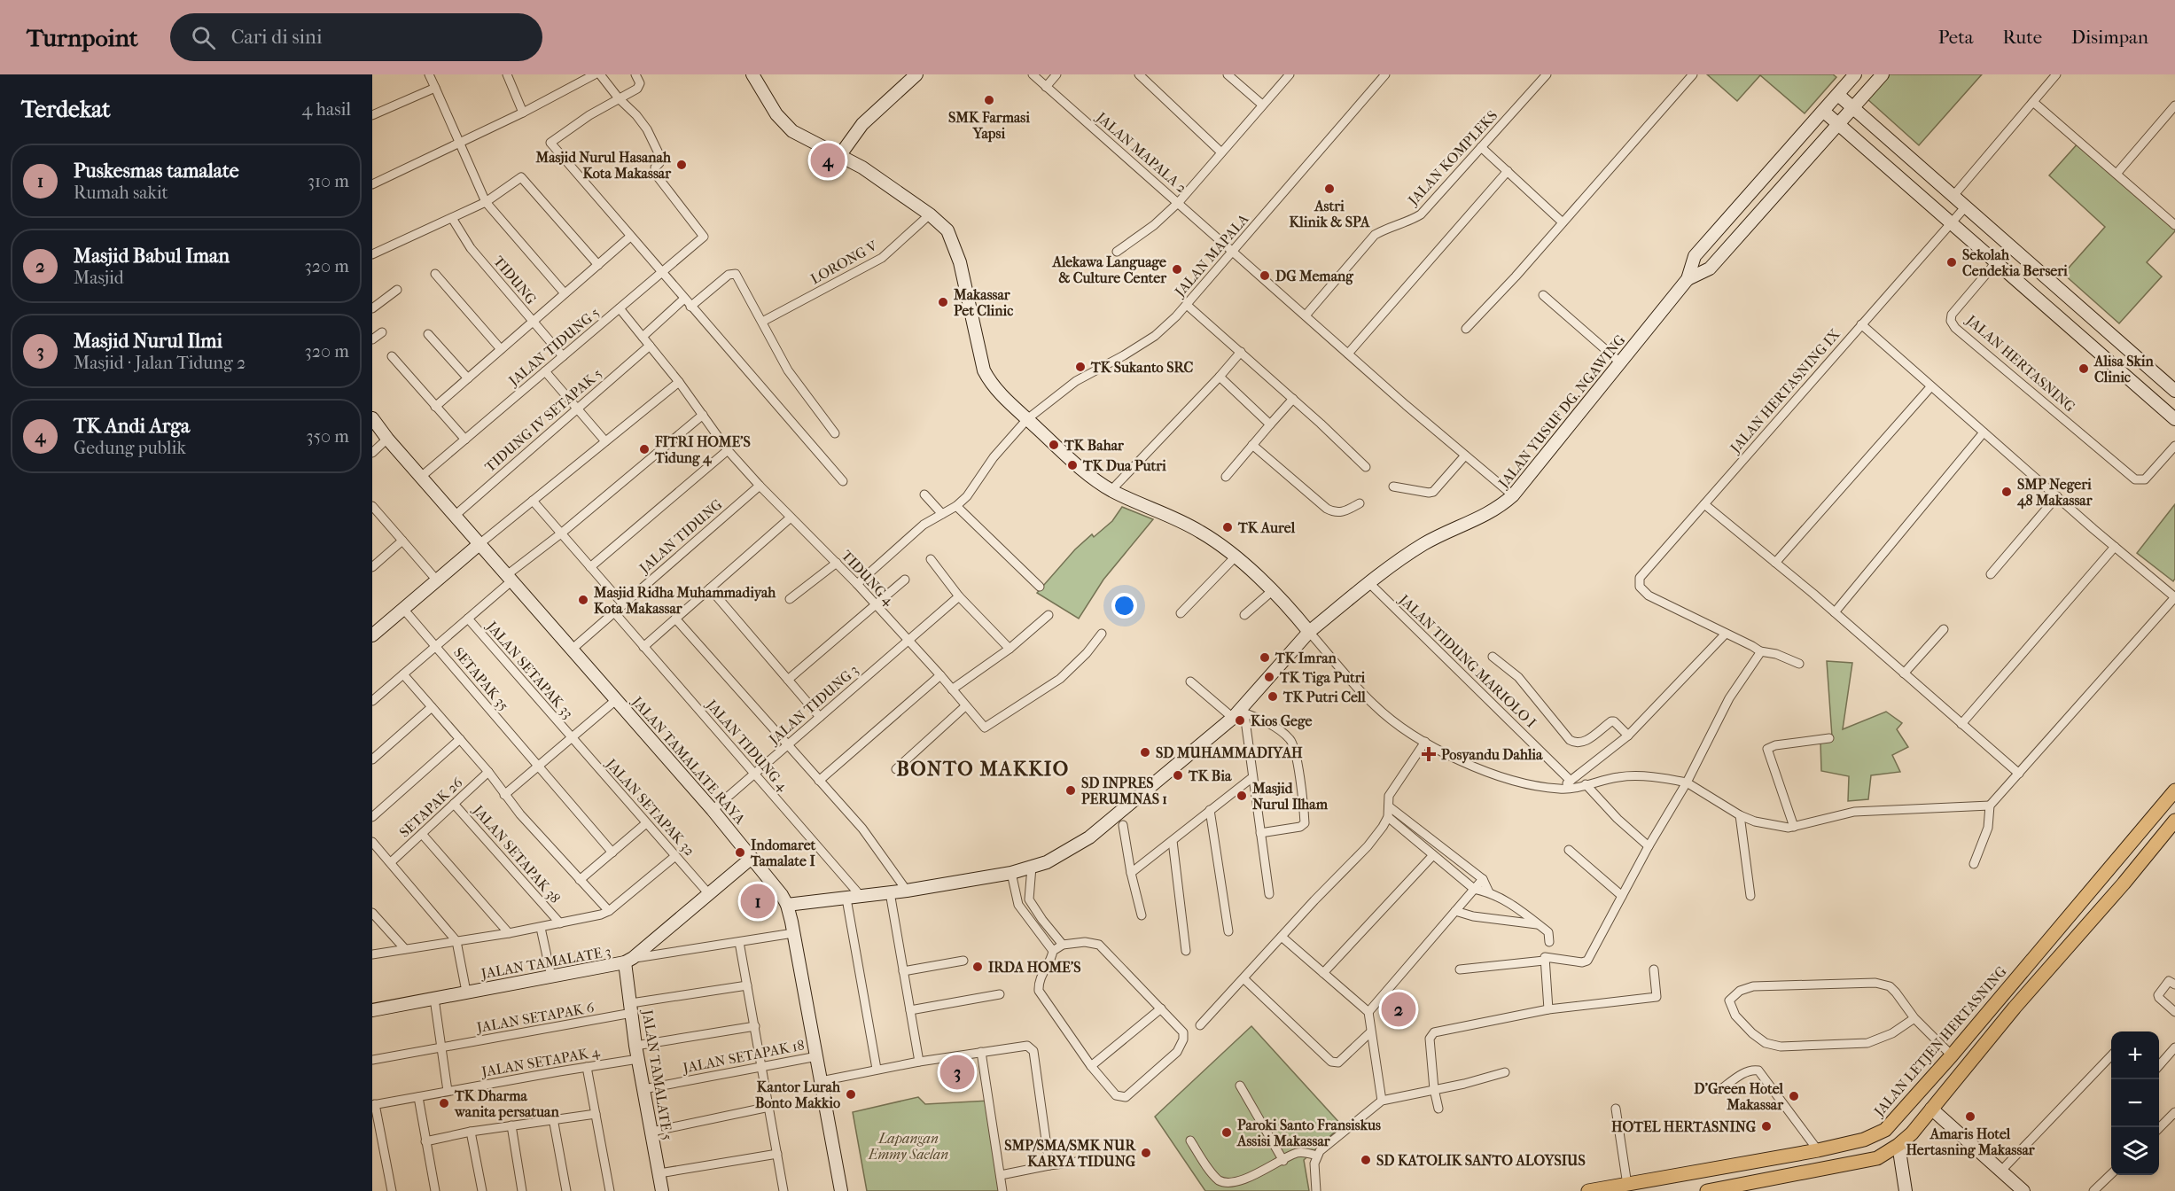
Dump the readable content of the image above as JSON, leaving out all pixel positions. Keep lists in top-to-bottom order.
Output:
{
  "streets": {
    "main road": ["JALAN LETJEN HERTASNING"],
    "street": [
      "JALAN MAPALA 2",
      "JALAN KOMPLEKS",
      "JALAN MAPALA",
      "LORONG V",
      "TIDUNG",
      "JALAN TIDUNG 5",
      "JALAN HERTASNING",
      "JALAN HERTASNING IX",
      "JALAN YUSUF DG. NGAWING",
      "TIDUNG IV SETAPAK 5",
      "JALAN TIDUNG",
      "TIDUNG 4",
      "JALAN TIDUNG MARIOLO I",
      "JALAN SETAPAK 33",
      "SETAPAK 35",
      "JALAN TIDUNG 3",
      "JALAN TIDUNG 4",
      "JALAN TAMALATE RAYA",
      "SETAPAK 26",
      "JALAN SETAPAK 32",
      "JALAN SETAPAK 38",
      "JALAN TAMALATE 3",
      "JALAN SETAPAK 6",
      "JALAN SETAPAK 18",
      "JALAN SETAPAK 4",
      "JALAN TAMALATE 5"
    ]
  },
  "crossings": [
    ["JALAN MAPALA 2", "JALAN KOMPLEKS"],
    ["JALAN MAPALA 2", "JALAN MAPALA"],
    ["JALAN MAPALA 2", "JALAN YUSUF DG. NGAWING"],
    ["JALAN MAPALA", "TIDUNG 4"],
    ["TIDUNG", "JALAN TIDUNG 5"],
    ["JALAN TIDUNG 5", "TIDUNG 4"],
    ["JALAN TIDUNG 5", "JALAN TAMALATE RAYA"],
    ["JALAN YUSUF DG. NGAWING", "JALAN TIDUNG MARIOLO I"],
    ["JALAN YUSUF DG. NGAWING", "JALAN TIDUNG 4"],
    ["JALAN YUSUF DG. NGAWING", "JALAN TAMALATE RAYA"],
    ["TIDUNG IV SETAPAK 5", "TIDUNG 4"],
    ["TIDUNG IV SETAPAK 5", "JALAN TAMALATE RAYA"],
    ["JALAN TIDUNG", "TIDUNG 4"],
    ["JALAN TIDUNG", "JALAN TIDUNG 4"],
    ["JALAN TIDUNG", "JALAN TAMALATE RAYA"],
    ["TIDUNG 4", "JALAN TIDUNG 3"],
    ["JALAN SETAPAK 33", "JALAN SETAPAK 32"],
    ["JALAN TIDUNG 3", "JALAN TIDUNG 4"],
    ["JALAN TIDUNG 3", "JALAN TAMALATE RAYA"],
    ["JALAN TAMALATE RAYA", "JALAN TAMALATE 3"],
    ["JALAN TAMALATE RAYA", "JALAN SETAPAK 18"],
    ["SETAPAK 26", "JALAN SETAPAK 38"],
    ["JALAN SETAPAK 32", "JALAN TAMALATE 3"],
    ["JALAN TAMALATE 3", "JALAN TAMALATE 5"],
    ["JALAN SETAPAK 6", "JALAN TAMALATE 5"],
    ["JALAN SETAPAK 18", "JALAN TAMALATE 5"],
    ["JALAN SETAPAK 4", "JALAN TAMALATE 5"]
  ],
  "districts": ["BONTO MAKKIO"],
  "parks": ["Lapangan Emmy Saelan"],
  "places": {
    "other": [
      "SMK Farmasi Yapsi",
      "Masjid Nurul Hasanah Kota Makassar",
      "Astri Klinik & SPA",
      "Sekolah Cendekia Berseri",
      "Alekawa Language & Culture Center",
      "DG Memang",
      "Makassar Pet Clinic",
      "TK Sukanto SRC",
      "Alisa Skin Clinic",
      "TK Bahar",
      "FITRI HOME'S Tidung 4",
      "TK Dua Putri",
      "SMP Negeri 48 Makassar",
      "TK Aurel",
      "Masjid Ridha Muhammadiyah Kota Makassar",
      "TK Imran",
      "TK Tiga Putri",
      "TK Putri Cell",
      "Kios Gege",
      "SD MUHAMMADIYAH",
      "TK Bia",
      "SD INPRES PERUMNAS 1",
      "Masjid Nurul Ilham",
      "Indomaret Tamalate I",
      "IRDA HOME'S",
      "Kantor Lurah Bonto Makkio",
      "D'Green Hotel Makassar",
      "TK Dharma wanita persatuan",
      "Amaris Hotel Hertasning Makassar",
      "HOTEL HERTASNING",
      "Paroki Santo Fransiskus Assisi Makassar",
      "SMP/SMA/SMK NUR KARYA TIDUNG",
      "SD KATOLIK SANTO ALOYSIUS"
    ],
    "health": ["Posyandu Dahlia"]
  },
  "page": {
    "header": "Turnpoint",
    "search": "Cari di sini",
    "nav": ["Peta", "Rute", "Disimpan"],
    "heading": ["Terdekat", "4 hasil"],
    "pins": [
      "4",
      "1",
      "2",
      "3"
    ],
    "list": [
      {
        "mark": "1",
        "name": "Puskesmas tamalate",
        "note": "Rumah sakit",
        "value": "310 m"
      },
      {
        "mark": "2",
        "name": "Masjid Babul Iman",
        "note": "Masjid",
        "value": "320 m"
      },
      {
        "mark": "3",
        "name": "Masjid Nurul Ilmi",
        "note": "Masjid · Jalan Tidung 2",
        "value": "320 m"
      },
      {
        "mark": "4",
        "name": "TK Andi Arga",
        "note": "Gedung publik",
        "value": "350 m"
      }
    ],
    "map_buttons": ["+", "−"]
  }
}
